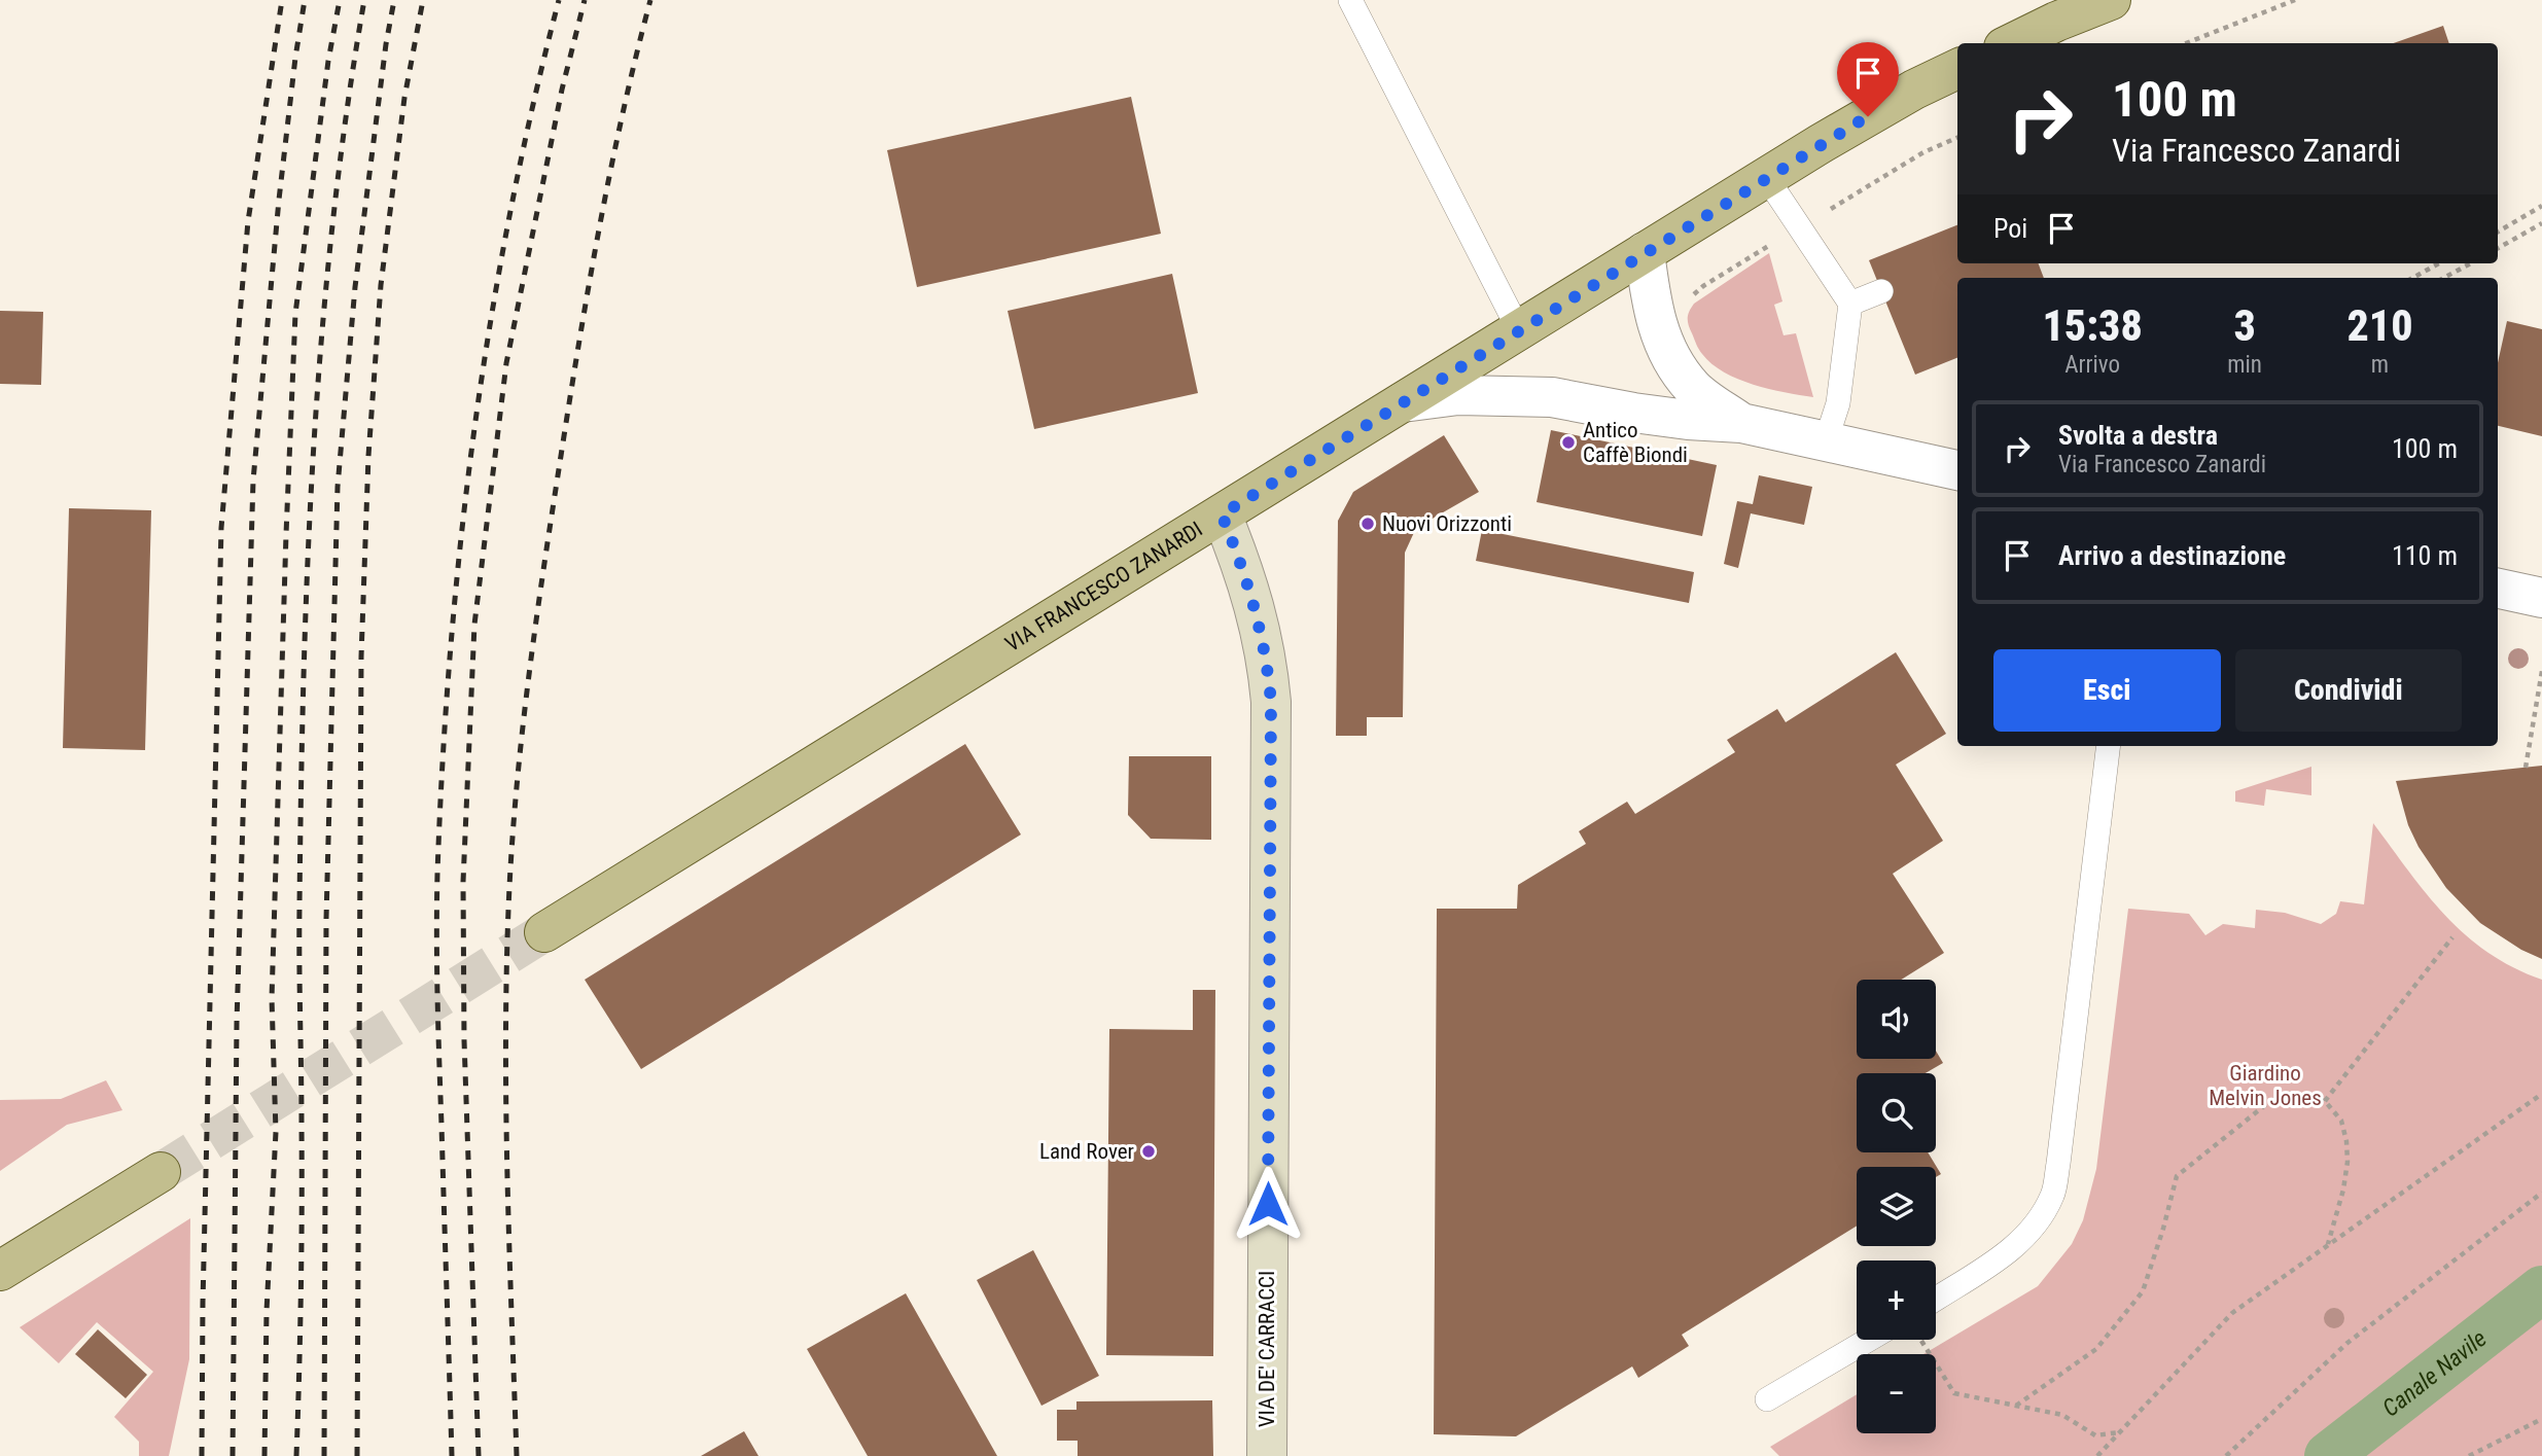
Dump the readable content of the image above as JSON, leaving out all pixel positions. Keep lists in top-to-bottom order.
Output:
{
  "streets": {
    "main road": ["VIA FRANCESCO ZANARDI"],
    "street": ["VIA DE' CARRACCI"]
  },
  "crossings": [
    ["VIA FRANCESCO ZANARDI", "VIA DE' CARRACCI"]
  ],
  "water": ["Canale Navile"],
  "parks": ["Giardino Melvin Jones"],
  "places": ["Antico Caffè Biondi", "Nuovi Orizzonti", "Land Rover"],
  "page": {
    "turn": ["100 m", "Via Francesco Zanardi"],
    "then": "Poi",
    "eta": [
      "15:38",
      "Arrivo",
      "3",
      "min",
      "210",
      "m"
    ],
    "list": [
      {
        "name": "Svolta a destra",
        "note": "Via Francesco Zanardi",
        "value": "100 m"
      },
      {
        "name": "Arrivo a destinazione",
        "value": "110 m"
      }
    ],
    "buttons": ["Esci", "Condividi"],
    "map_buttons": ["+", "−"]
  }
}
